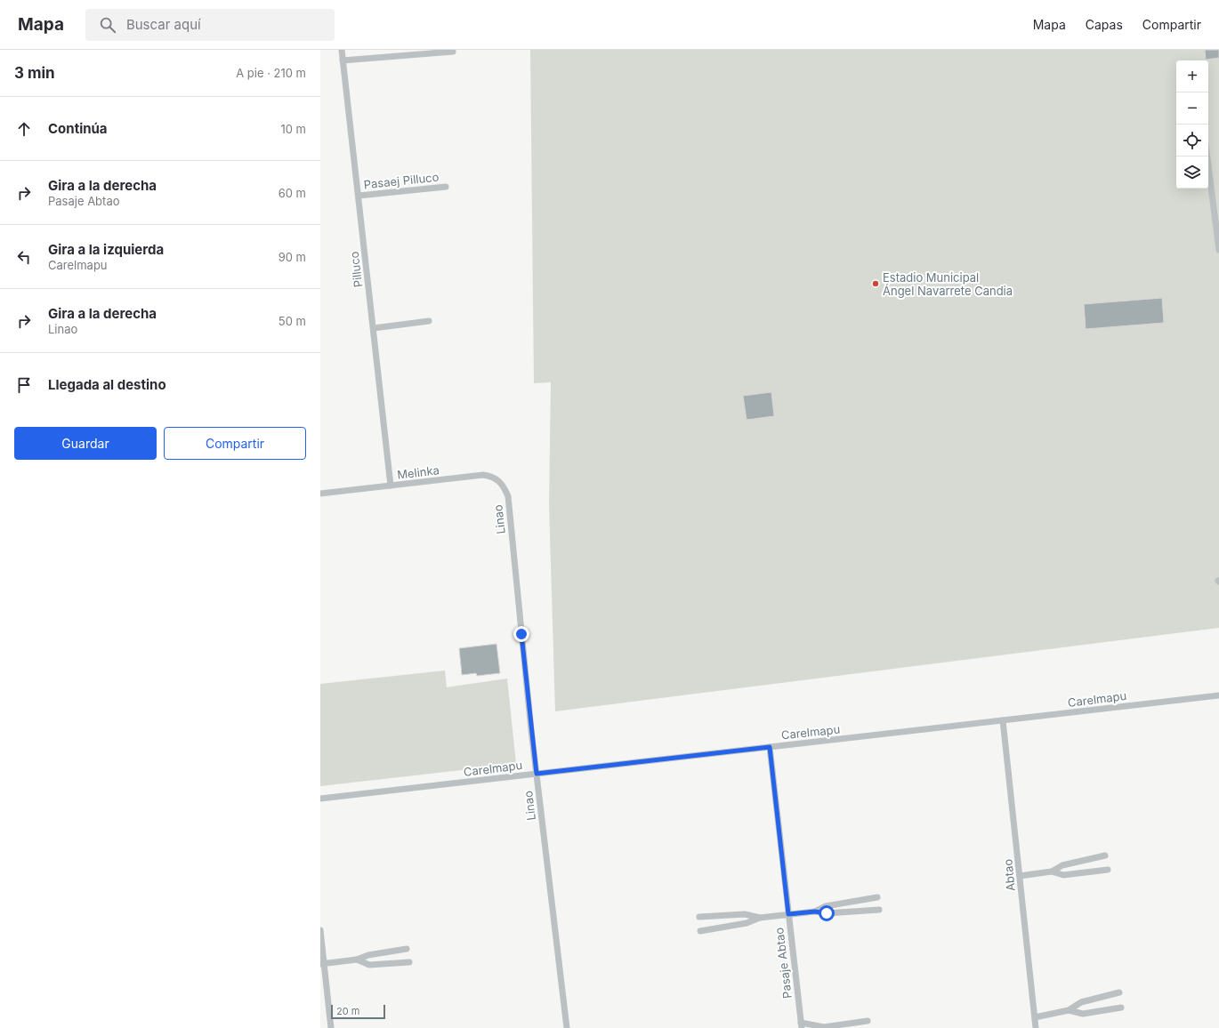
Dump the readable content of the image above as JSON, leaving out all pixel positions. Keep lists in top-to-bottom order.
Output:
{
  "streets": {
    "street": [
      "Pasaej Pilluco",
      "Pilluco",
      "Melinka",
      "Linao",
      "Carelmapu",
      "Abtao",
      "Pasaje Abtao"
    ]
  },
  "crossings": [
    ["Pasaej Pilluco", "Pilluco"],
    ["Pilluco", "Melinka"],
    ["Melinka", "Linao"],
    ["Linao", "Carelmapu"],
    ["Carelmapu", "Abtao"],
    ["Carelmapu", "Pasaje Abtao"]
  ],
  "places": ["Estadio Municipal Ángel Navarrete Candia"],
  "scale_bar": "20 m",
  "page": {
    "header": "Mapa",
    "search": "Buscar aquí",
    "nav": ["Mapa", "Capas", "Compartir"],
    "heading": ["3 min", "A pie · 210 m"],
    "map_buttons": ["+", "−"],
    "list": [
      ["Continúa", "10 m"],
      ["Gira a la derecha", "Pasaje Abtao", "60 m"],
      ["Gira a la izquierda", "Carelmapu", "90 m"],
      ["Gira a la derecha", "Linao", "50 m"],
      "Llegada al destino"
    ],
    "buttons": ["Guardar", "Compartir"],
    "scale": "20 m"
  }
}
